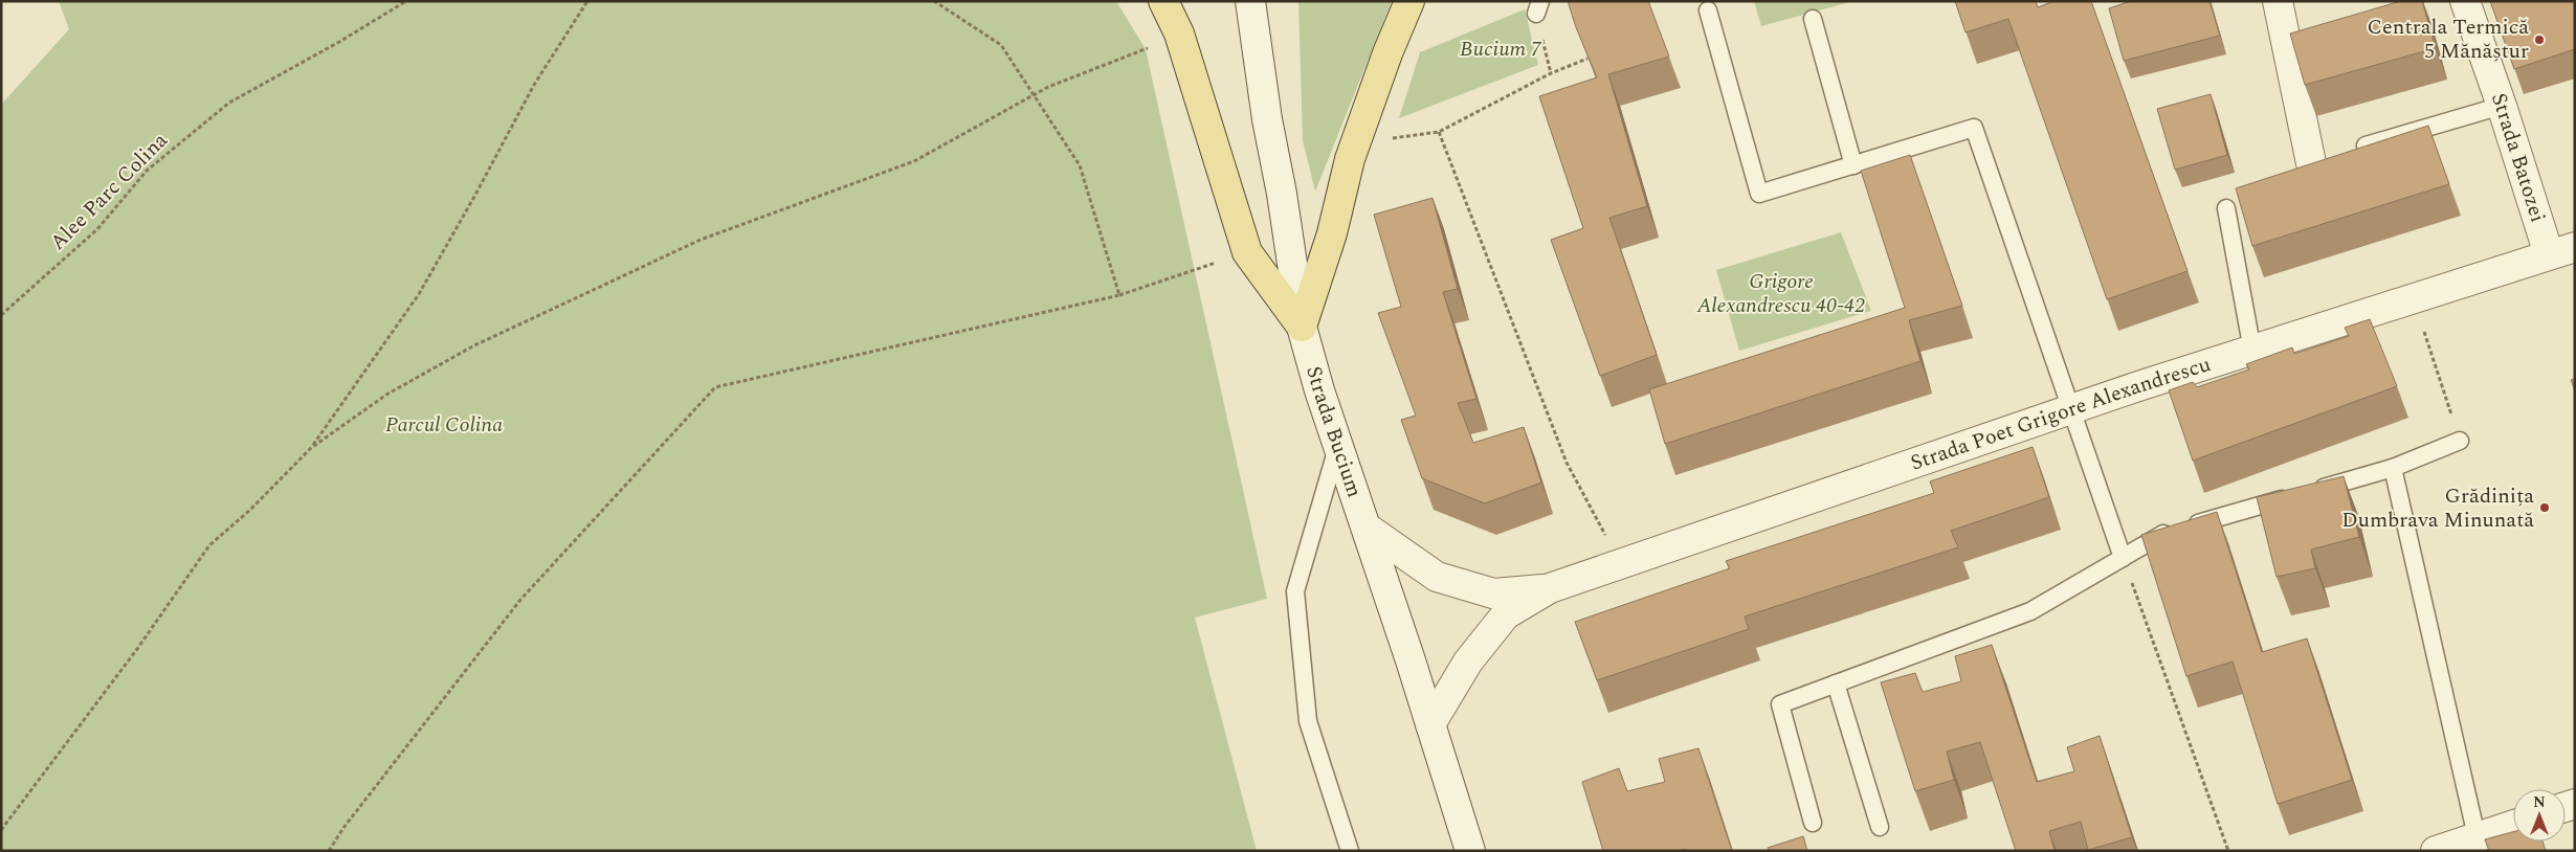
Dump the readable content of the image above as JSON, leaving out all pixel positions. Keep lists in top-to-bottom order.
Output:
{
  "streets": {
    "street": ["Strada Batozei", "Strada Poet Grigore Alexandrescu", "Strada Bucium"],
    "path": ["Alee Parc Colina"]
  },
  "crossings": [
    ["Strada Batozei", "Strada Poet Grigore Alexandrescu"]
  ],
  "parks": ["Bucium 7", "Grigore Alexandrescu 40-42", "Parcul Colina"],
  "places": ["Centrala Termică 5 Mănăștur", "Grădinița Dumbrava Minunată"],
  "north": "top"
}
